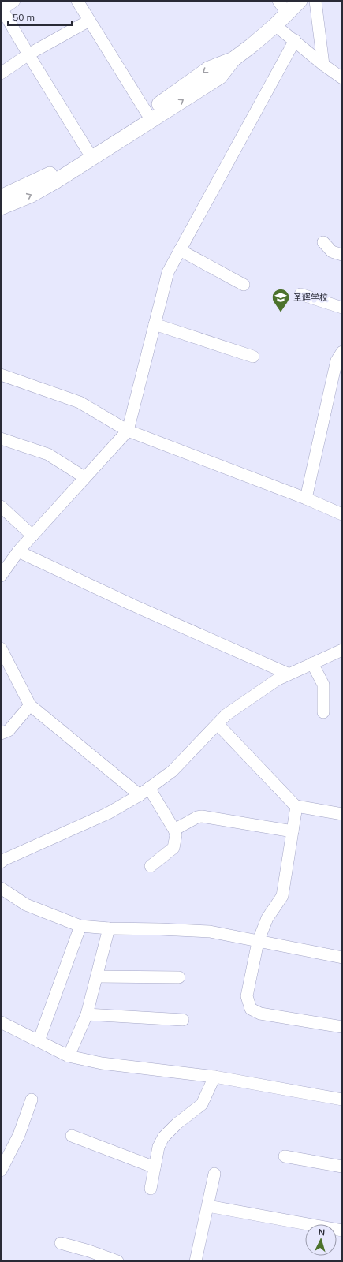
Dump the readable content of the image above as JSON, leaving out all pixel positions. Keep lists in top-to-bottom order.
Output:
{
  "places": {
    "school or university": ["圣辉学校"]
  },
  "scale_bar": "50 m",
  "north": "top"
}
